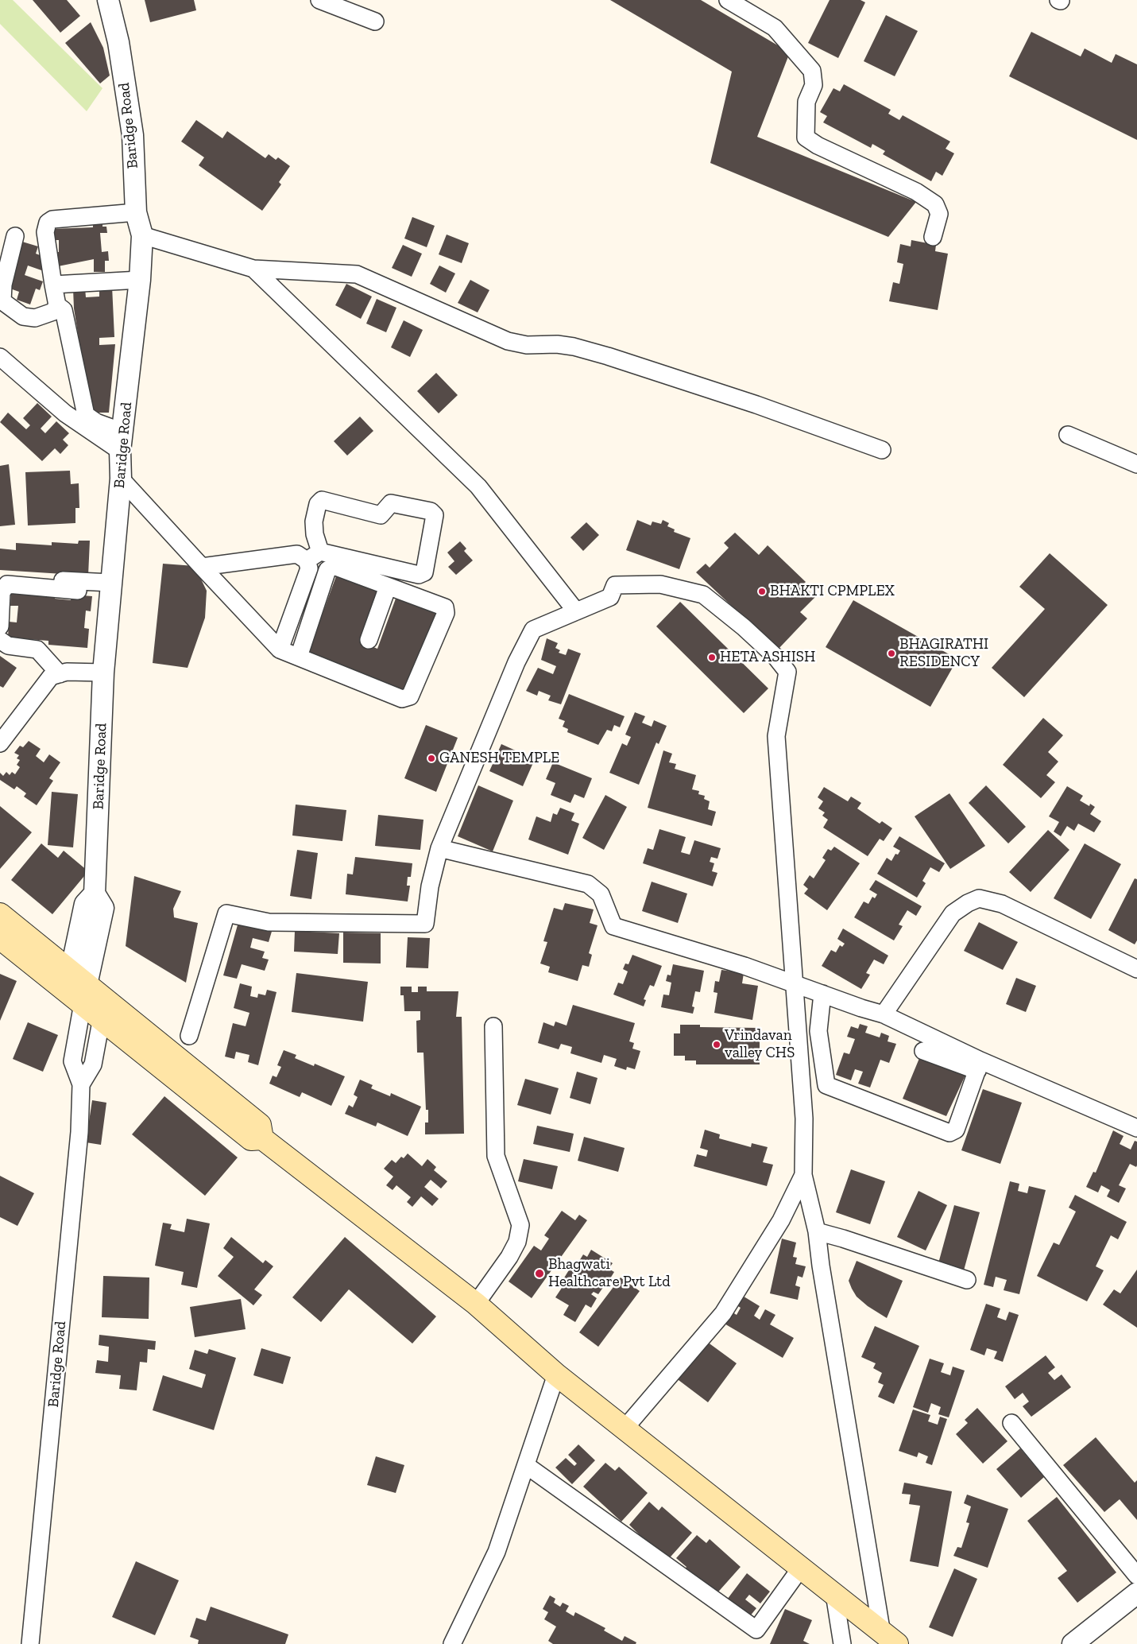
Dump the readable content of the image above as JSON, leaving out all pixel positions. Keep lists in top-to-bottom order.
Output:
{
  "streets": {
    "street": ["Baridge Road"]
  },
  "places": [
    "BHAKTI CPMPLEX",
    "BHAGIRATHI RESIDENCY",
    "HETA ASHISH",
    "GANESH TEMPLE",
    "Vrindavan valley CHS",
    "Bhagwati Healthcare Pvt Ltd"
  ]
}
